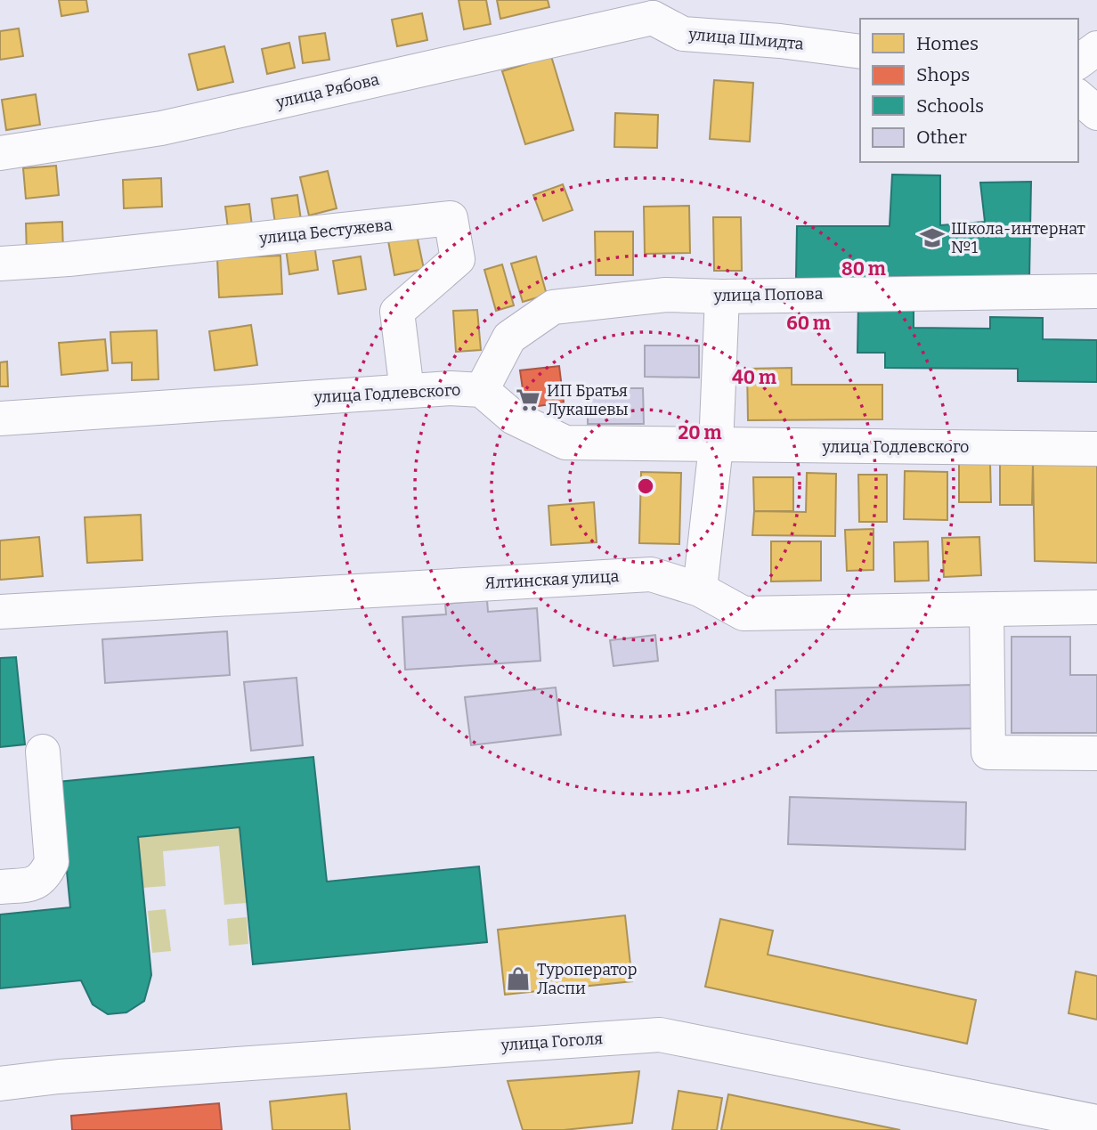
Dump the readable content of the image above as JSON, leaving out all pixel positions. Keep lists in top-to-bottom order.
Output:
{
  "streets": {
    "street": [
      "улица Шмидта",
      "улица Рябова",
      "улица Бестужева",
      "улица Попова",
      "улица Годлевского",
      "Ялтинская улица",
      "улица Гоголя"
    ]
  },
  "crossings": [
    ["улица Шмидта", "улица Рябова"],
    ["улица Бестужева", "улица Годлевского"],
    ["улица Попова", "улица Годлевского"]
  ],
  "places": {
    "school or university": ["Школа-интернат №1"],
    "supermarket": ["ИП Братья Лукашевы"],
    "shop": ["Туроператор Ласпи"]
  },
  "legend": [
    "Homes",
    "Shops",
    "Schools",
    "Other"
  ],
  "rings": [
    "80 m",
    "60 m",
    "40 m",
    "20 m"
  ]
}
